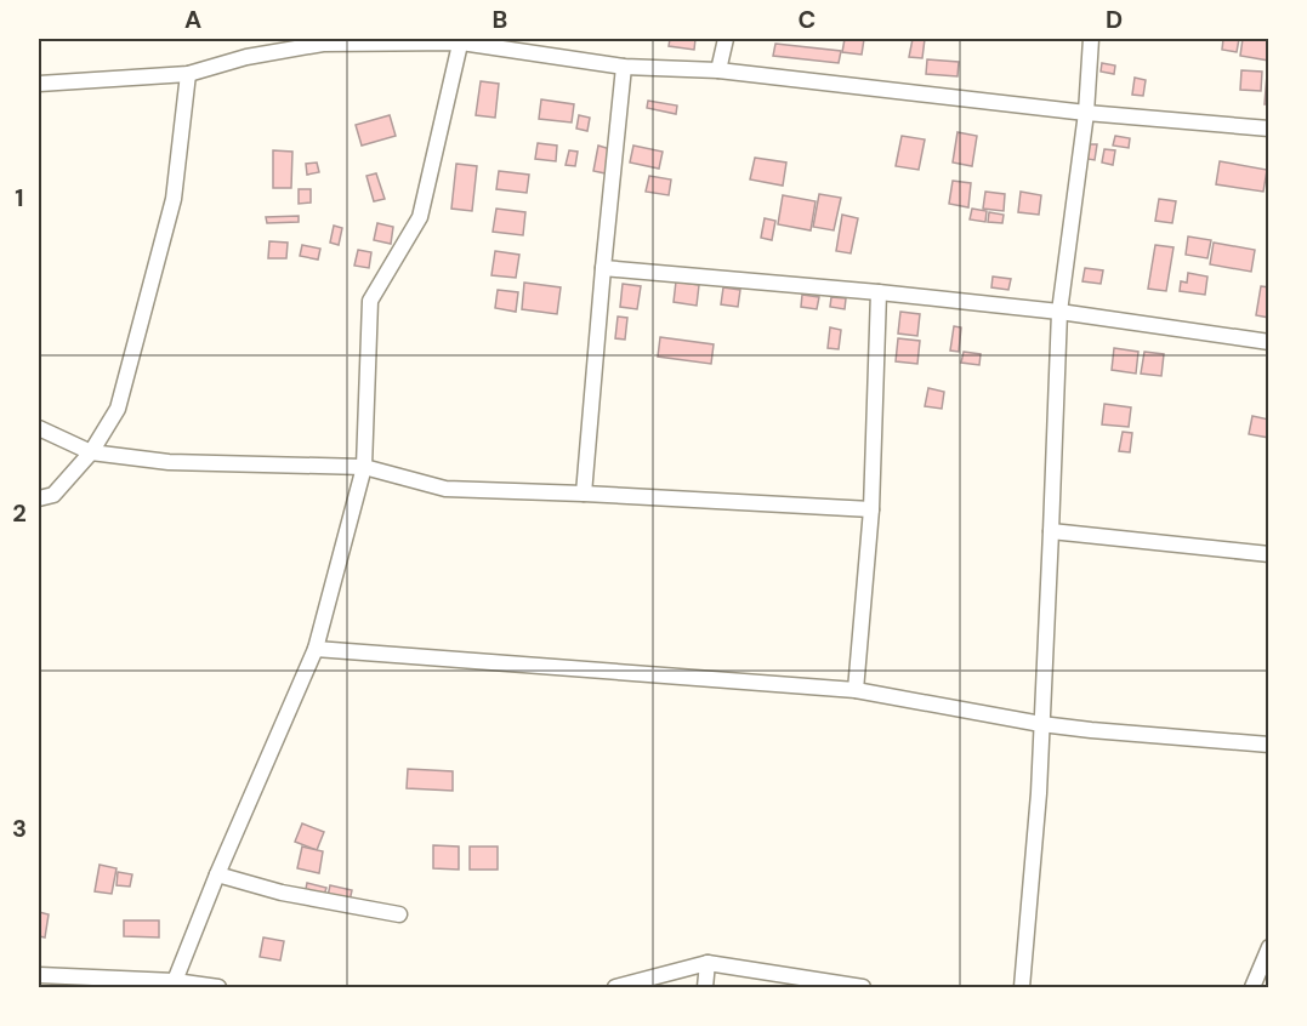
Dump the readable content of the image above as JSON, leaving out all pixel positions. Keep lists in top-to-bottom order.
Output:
{
  "grid": {
    "columns": [
      "A",
      "B",
      "C",
      "D"
    ],
    "rows": ["1", "2", "3"]
  }
}
